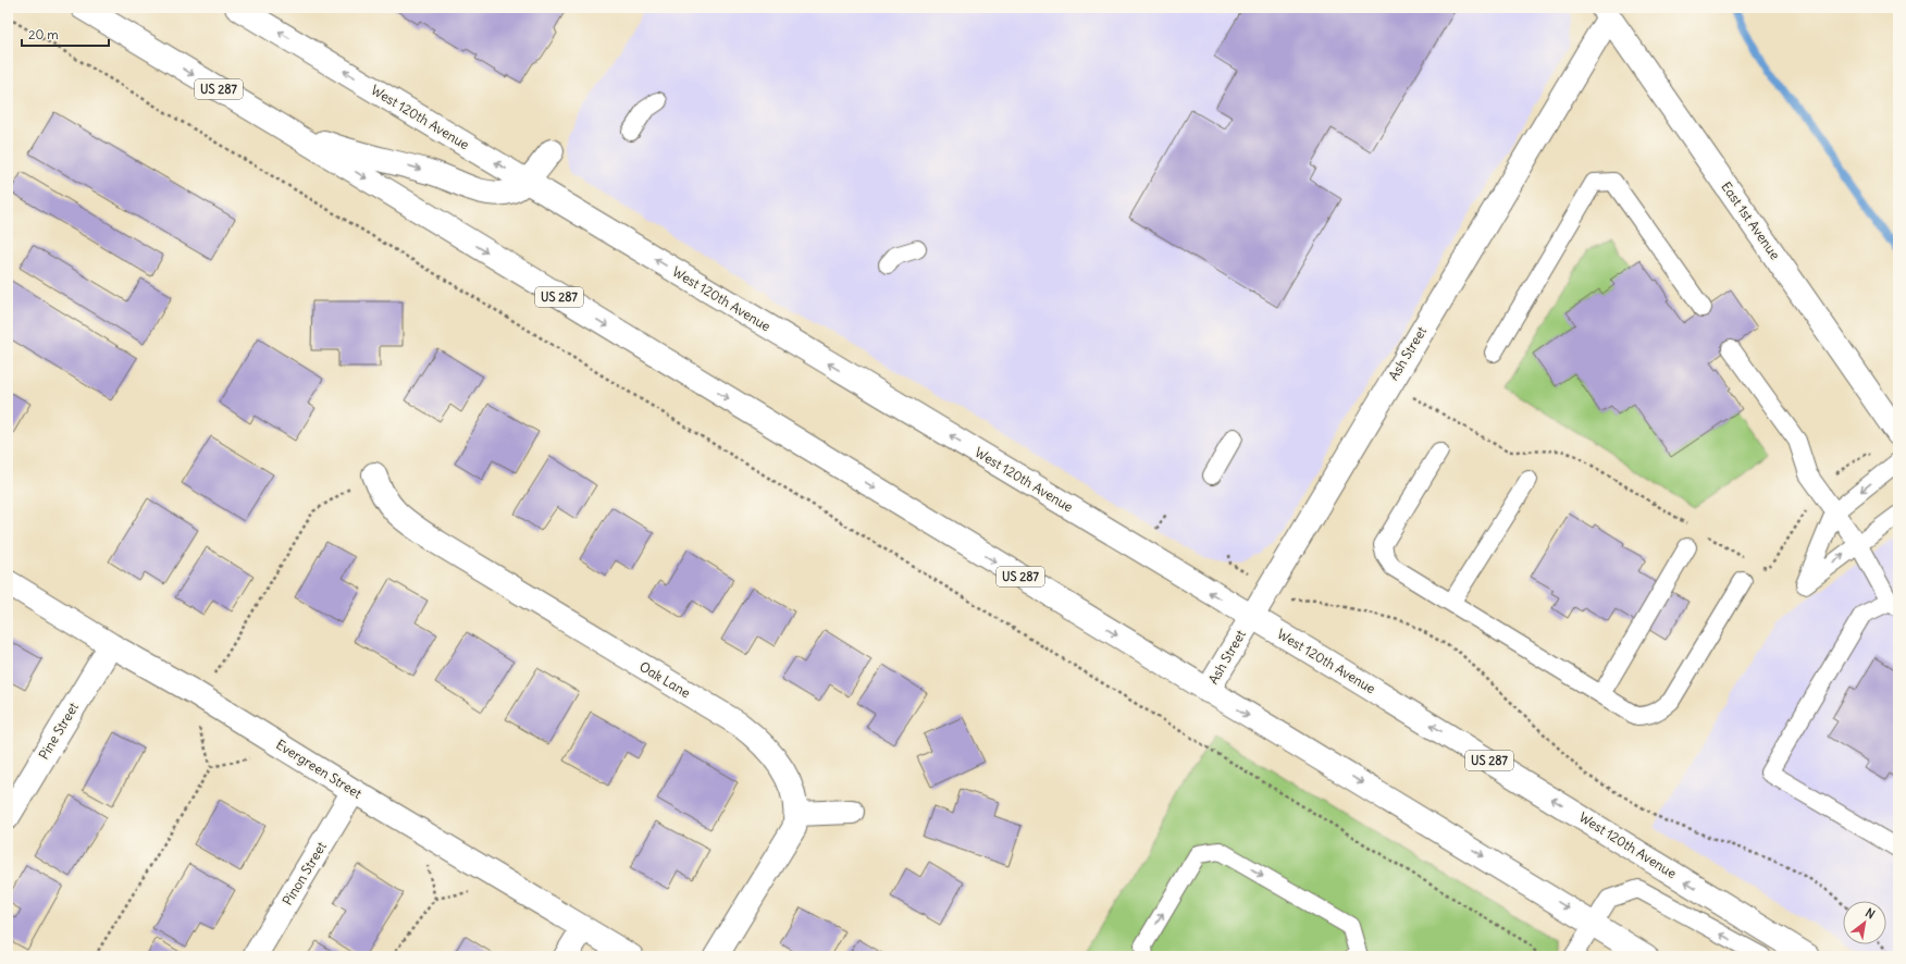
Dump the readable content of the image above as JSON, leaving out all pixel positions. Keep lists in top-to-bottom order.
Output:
{
  "streets": {
    "main road": [
      "US 287",
      "West 120th Avenue",
      "East 1st Avenue",
      "Ash Street",
      "Oak Lane",
      "Pine Street",
      "Evergreen Street",
      "Pinon Street"
    ]
  },
  "crossings": [
    ["US 287", "Ash Street"],
    ["West 120th Avenue", "Ash Street"],
    ["East 1st Avenue", "Ash Street"],
    ["Pine Street", "Evergreen Street"],
    ["Evergreen Street", "Pinon Street"]
  ],
  "scale_bar": "20 m",
  "north": "top right"
}
